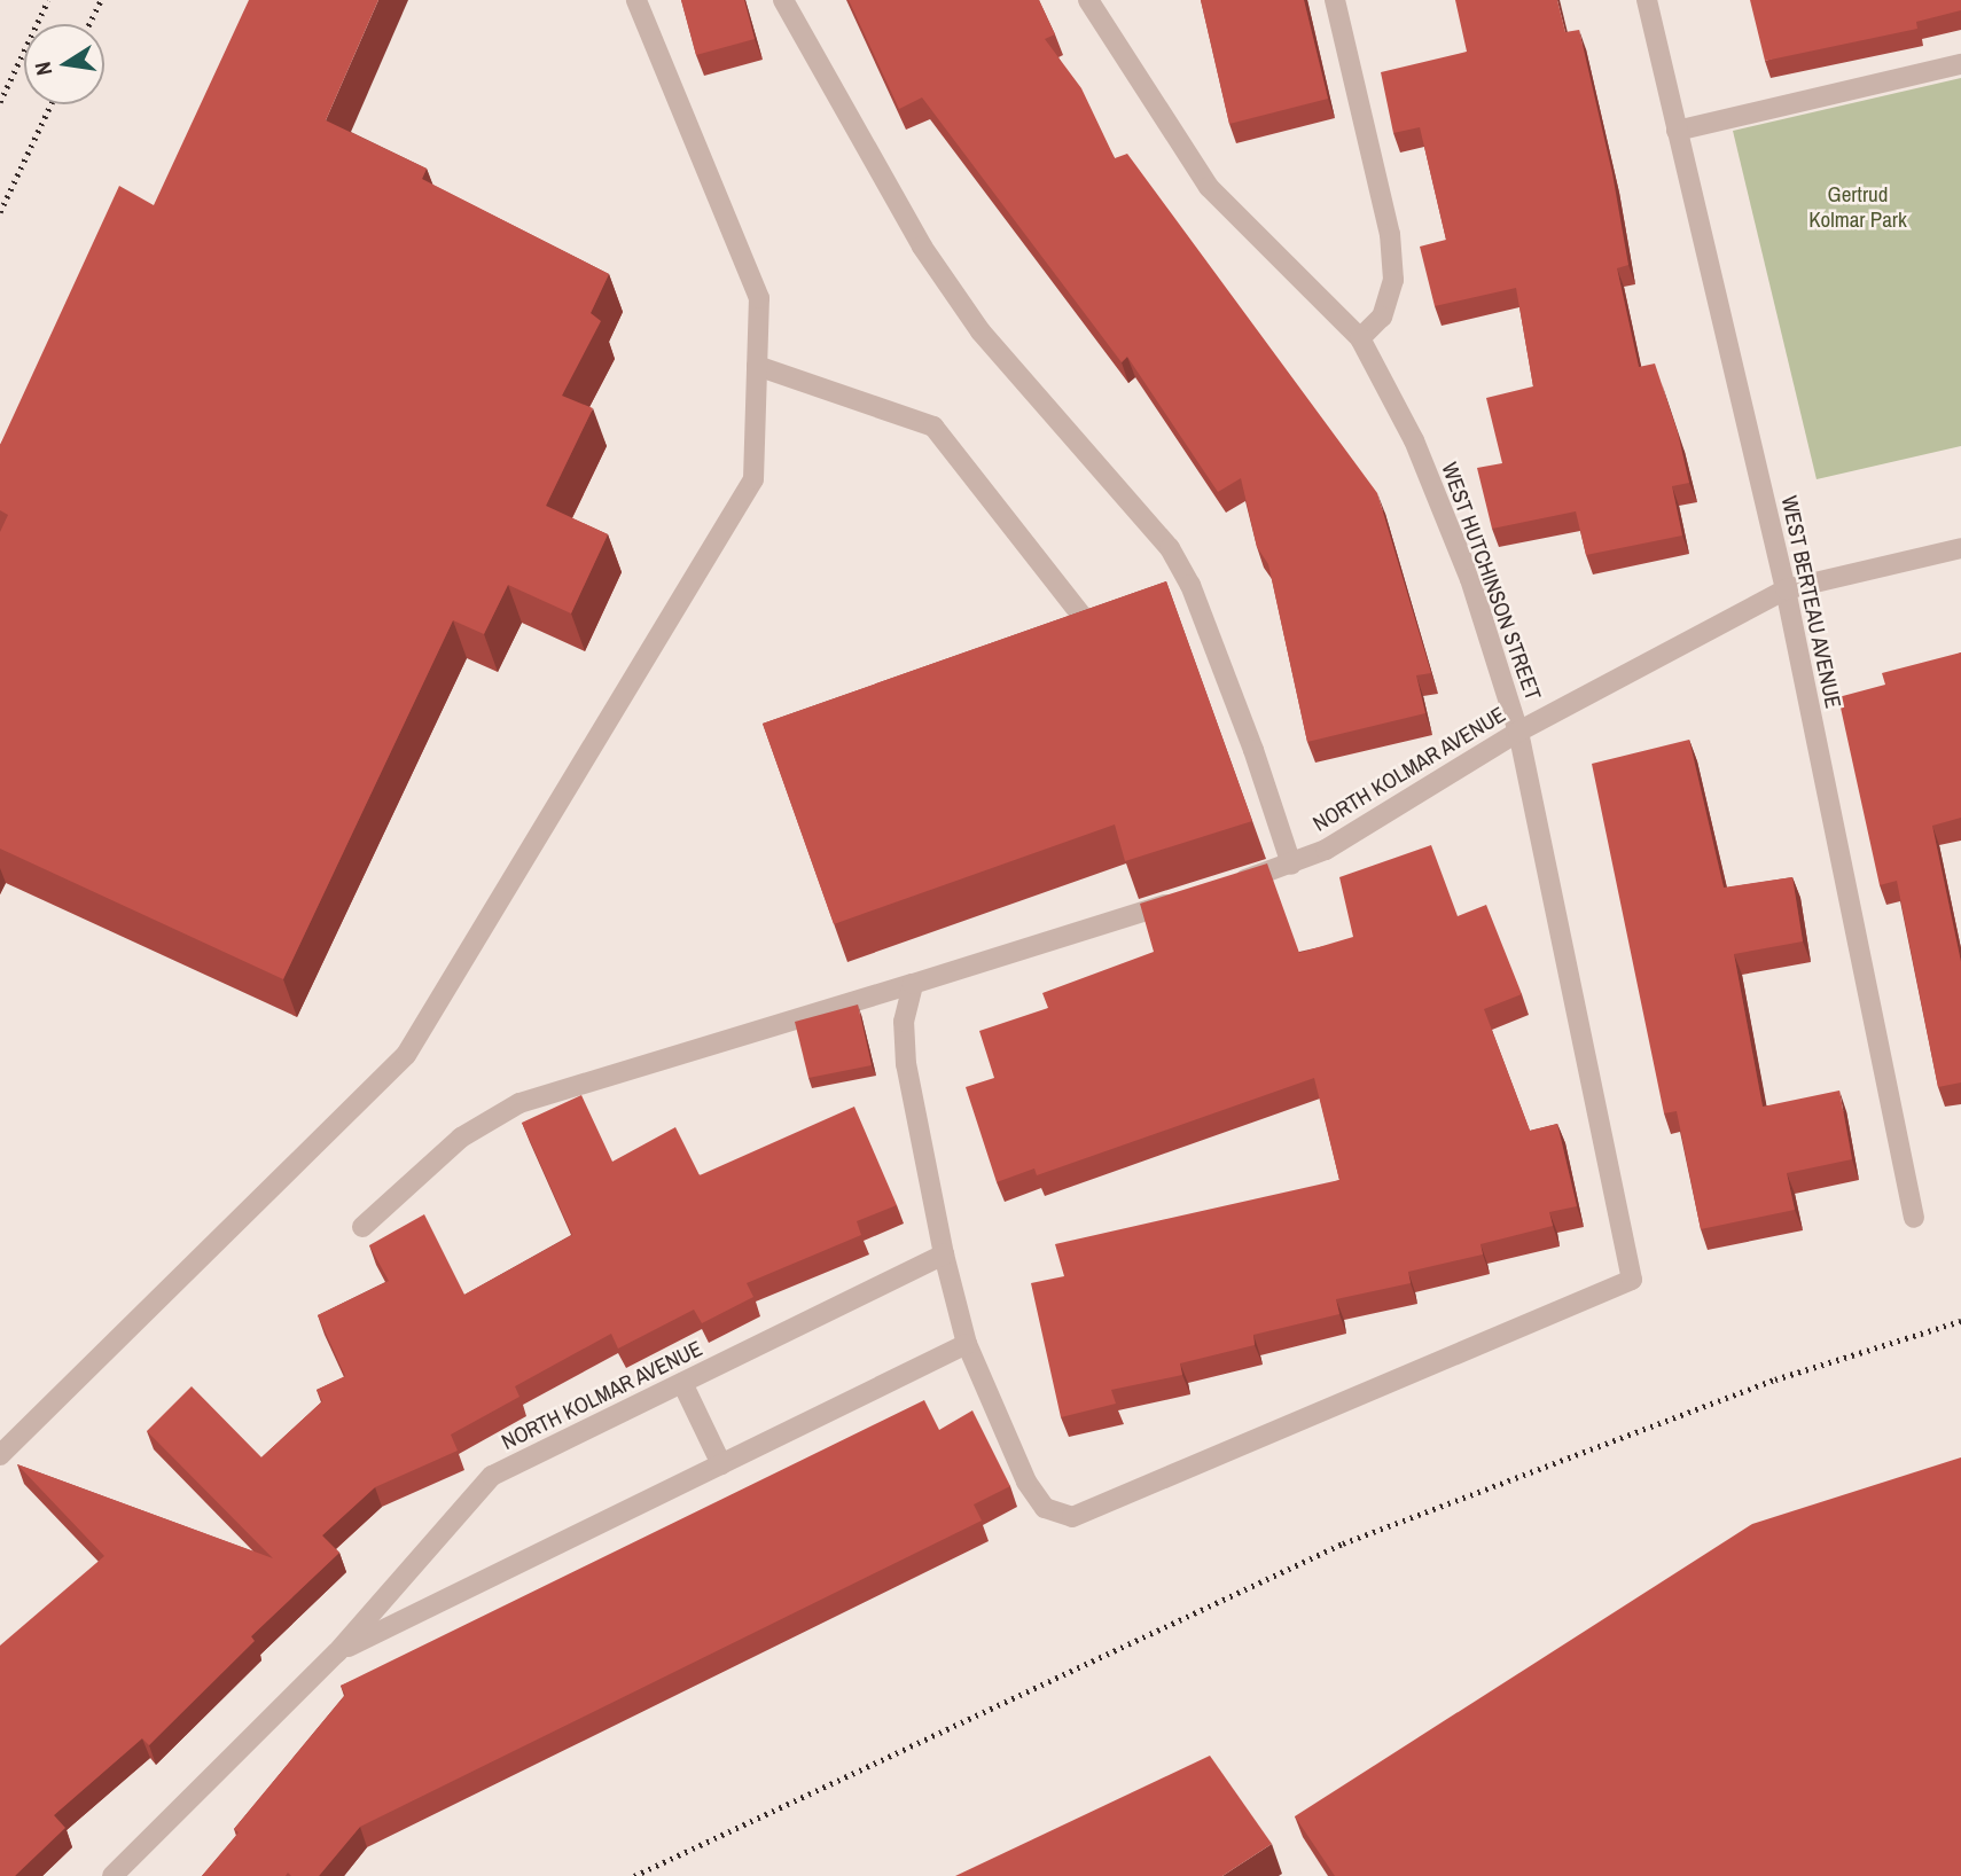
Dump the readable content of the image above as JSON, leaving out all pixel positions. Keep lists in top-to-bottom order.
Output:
{
  "streets": {
    "street": ["WEST HUTCHINSON STREET", "WEST BERTEAU AVENUE", "NORTH KOLMAR AVENUE"]
  },
  "crossings": [
    ["WEST HUTCHINSON STREET", "NORTH KOLMAR AVENUE"],
    ["WEST BERTEAU AVENUE", "NORTH KOLMAR AVENUE"]
  ],
  "parks": ["Gertrud Kolmar Park"],
  "north": "left"
}
